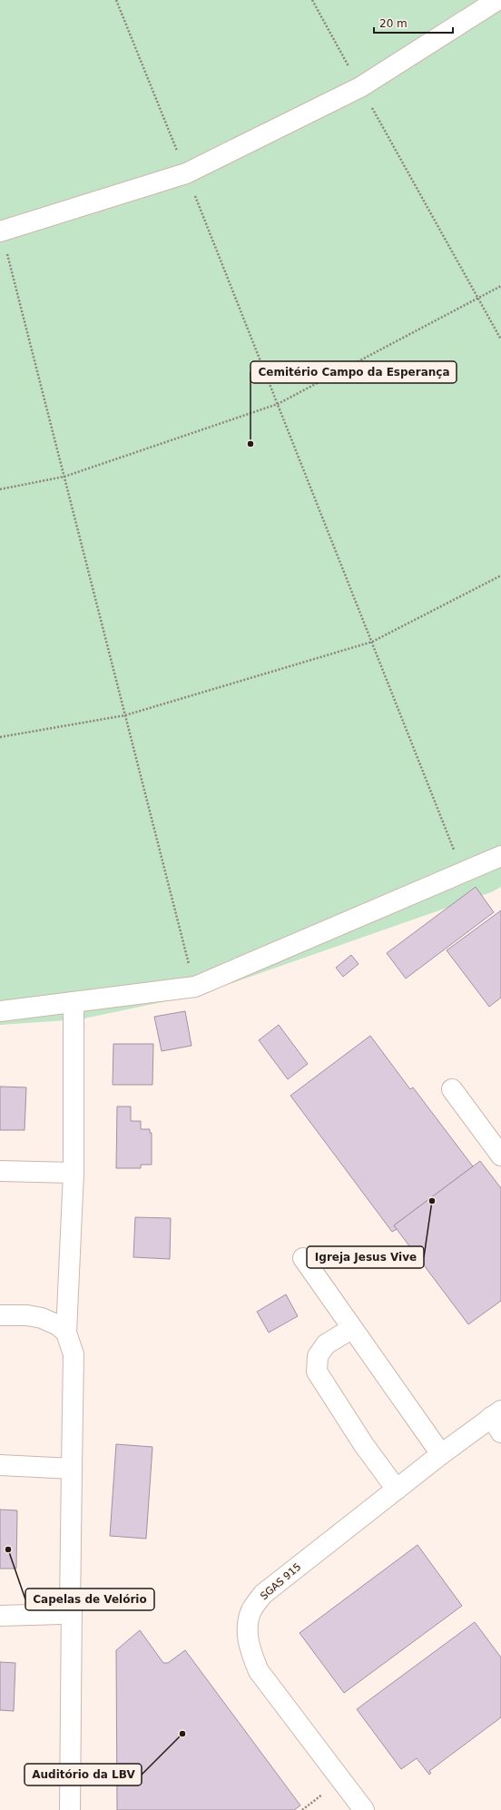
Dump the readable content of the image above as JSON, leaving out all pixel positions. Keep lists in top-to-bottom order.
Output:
{
  "streets": {
    "lane": ["SGAS 915"]
  },
  "places": [
    "Cemitério Campo da Esperança",
    "Igreja Jesus Vive",
    "Capelas de Velório",
    "Auditório da LBV"
  ],
  "scale_bar": "20 m"
}
